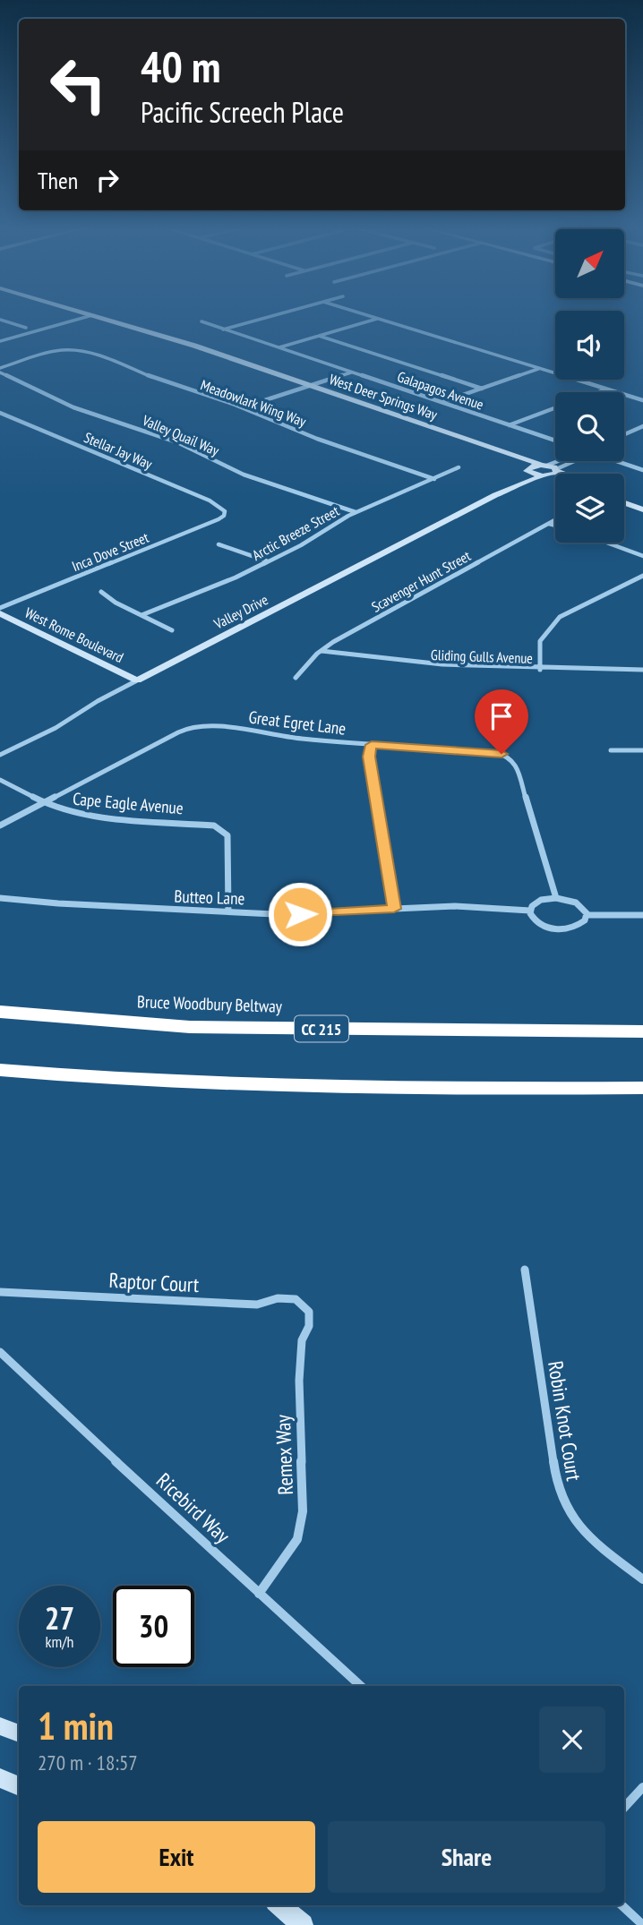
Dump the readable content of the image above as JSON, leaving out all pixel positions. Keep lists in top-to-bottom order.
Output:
{
  "streets": {
    "highway": ["Bruce Woodbury Beltway", "CC 215"],
    "main road": ["West Deer Springs Way", "Valley Drive", "West Rome Boulevard"],
    "street": [
      "Galapagos Avenue",
      "Meadowlark Wing Way",
      "Valley Quail Way",
      "Stellar Jay Way",
      "Arctic Breeze Street",
      "Inca Dove Street",
      "Scavenger Hunt Street",
      "Gliding Gulls Avenue",
      "Great Egret Lane",
      "Cape Eagle Avenue",
      "Butteo Lane",
      "Raptor Court",
      "Robin Knot Court",
      "Remex Way",
      "Ricebird Way"
    ]
  },
  "crossings": [
    ["West Deer Springs Way", "Valley Drive"],
    ["Meadowlark Wing Way", "Arctic Breeze Street"],
    ["Valley Quail Way", "Arctic Breeze Street"],
    ["Stellar Jay Way", "Inca Dove Street"],
    ["Scavenger Hunt Street", "Gliding Gulls Avenue"],
    ["Valley Drive", "West Rome Boulevard"],
    ["Great Egret Lane", "Cape Eagle Avenue"],
    ["Cape Eagle Avenue", "Butteo Lane"],
    ["Raptor Court", "Remex Way"],
    ["Remex Way", "Ricebird Way"]
  ],
  "north": "top right",
  "page": {
    "turn": ["40 m", "Pacific Screech Place"],
    "then": "Then",
    "speed": "27 km/h",
    "limit": "30",
    "heading": ["1 min", "270 m · 18:57"],
    "buttons": ["Exit", "Share"]
  }
}
